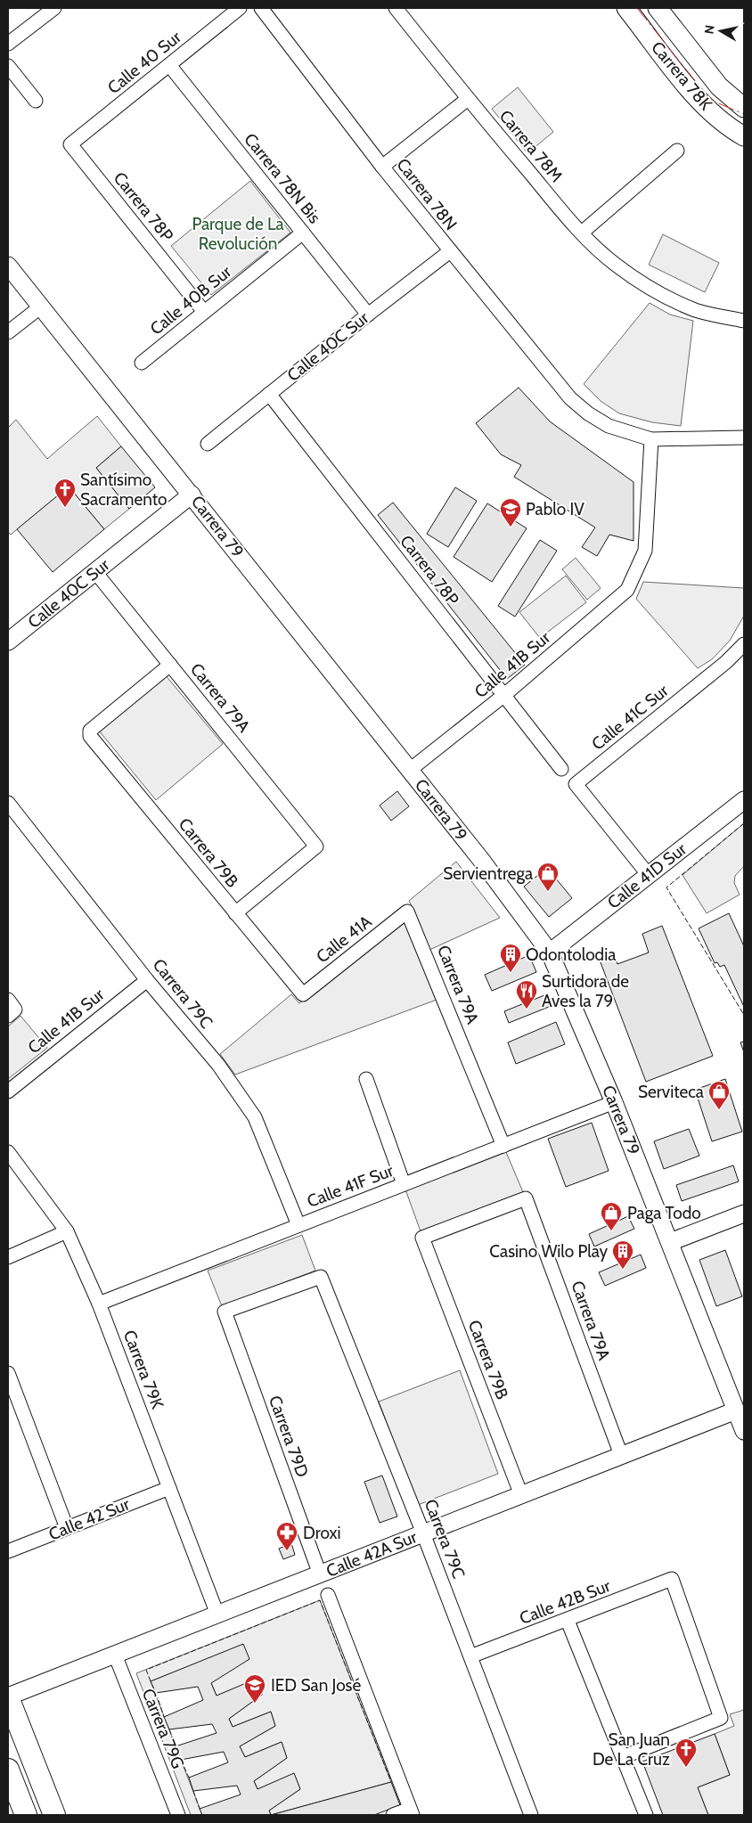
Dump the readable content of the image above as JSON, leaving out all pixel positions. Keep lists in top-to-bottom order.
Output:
{
  "streets": {
    "main road": ["Carrera 78K"],
    "street": [
      "Calle 40 Sur",
      "Carrera 78M",
      "Carrera 78N Bis",
      "Carrera 78N",
      "Carrera 78P",
      "Calle 40B Sur",
      "Calle 40C Sur",
      "Carrera 79",
      "Calle 41B Sur",
      "Carrera 79A",
      "Calle 41C Sur",
      "Carrera 79B",
      "Calle 41D Sur",
      "Calle 41A",
      "Carrera 79C",
      "Calle 41F Sur",
      "Carrera 79K",
      "Carrera 79D",
      "Calle 42 Sur",
      "Calle 42A Sur",
      "Calle 42B Sur",
      "Carrera 79G"
    ]
  },
  "crossings": [
    ["Calle 40 Sur", "Carrera 78N Bis"],
    ["Calle 40 Sur", "Carrera 78P"],
    ["Carrera 78N Bis", "Calle 40B Sur"],
    ["Carrera 78N Bis", "Calle 40C Sur"],
    ["Carrera 78N", "Calle 40C Sur"],
    ["Carrera 78N", "Calle 41B Sur"],
    ["Carrera 78P", "Calle 40B Sur"],
    ["Carrera 78P", "Calle 40C Sur"],
    ["Carrera 78P", "Calle 41B Sur"],
    ["Calle 40C Sur", "Carrera 79"],
    ["Calle 40C Sur", "Carrera 79A"],
    ["Carrera 79", "Calle 41B Sur"],
    ["Carrera 79", "Calle 41D Sur"],
    ["Carrera 79", "Calle 41F Sur"],
    ["Carrera 79", "Calle 42A Sur"],
    ["Calle 41B Sur", "Carrera 79C"],
    ["Carrera 79A", "Carrera 79B"],
    ["Carrera 79A", "Calle 41A"],
    ["Carrera 79A", "Calle 41F Sur"],
    ["Carrera 79A", "Calle 42A Sur"],
    ["Calle 41C Sur", "Calle 41D Sur"],
    ["Carrera 79B", "Calle 41A"],
    ["Carrera 79B", "Calle 42A Sur"],
    ["Carrera 79C", "Calle 41F Sur"],
    ["Carrera 79C", "Carrera 79D"],
    ["Carrera 79C", "Calle 42A Sur"],
    ["Carrera 79C", "Calle 42B Sur"],
    ["Calle 41F Sur", "Carrera 79K"],
    ["Carrera 79K", "Calle 42 Sur"],
    ["Carrera 79K", "Calle 42A Sur"],
    ["Carrera 79D", "Calle 42A Sur"],
    ["Calle 42A Sur", "Carrera 79G"]
  ],
  "parks": ["Parque de La Revolución"],
  "places": {
    "church": ["Santísimo Sacramento", "San Juan De La Cruz"],
    "school or university": ["Pablo IV", "IED San José"],
    "shop": ["Servientrega", "Serviteca", "Paga Todo"],
    "building": ["Odontolodia", "Casino Wilo Play"],
    "restaurant": ["Surtidora de Aves la 79"],
    "pharmacy": ["Droxi"]
  },
  "north": "left"
}
